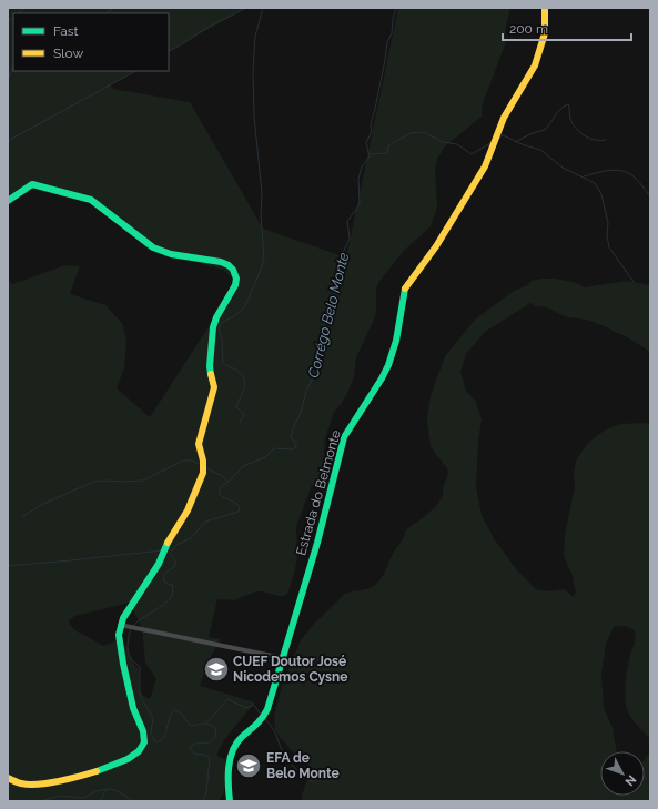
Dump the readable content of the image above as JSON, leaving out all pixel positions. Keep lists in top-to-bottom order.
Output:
{
  "streets": {
    "street": ["Estrada do Belmonte"]
  },
  "water": ["Corrégo Belo Monte"],
  "places": {
    "school or university": ["CUEF Doutor José Nicodemos Cysne", "EFA de Belo Monte"]
  },
  "legend": ["Fast", "Slow"],
  "scale_bar": "200 m",
  "north": "bottom right"
}
